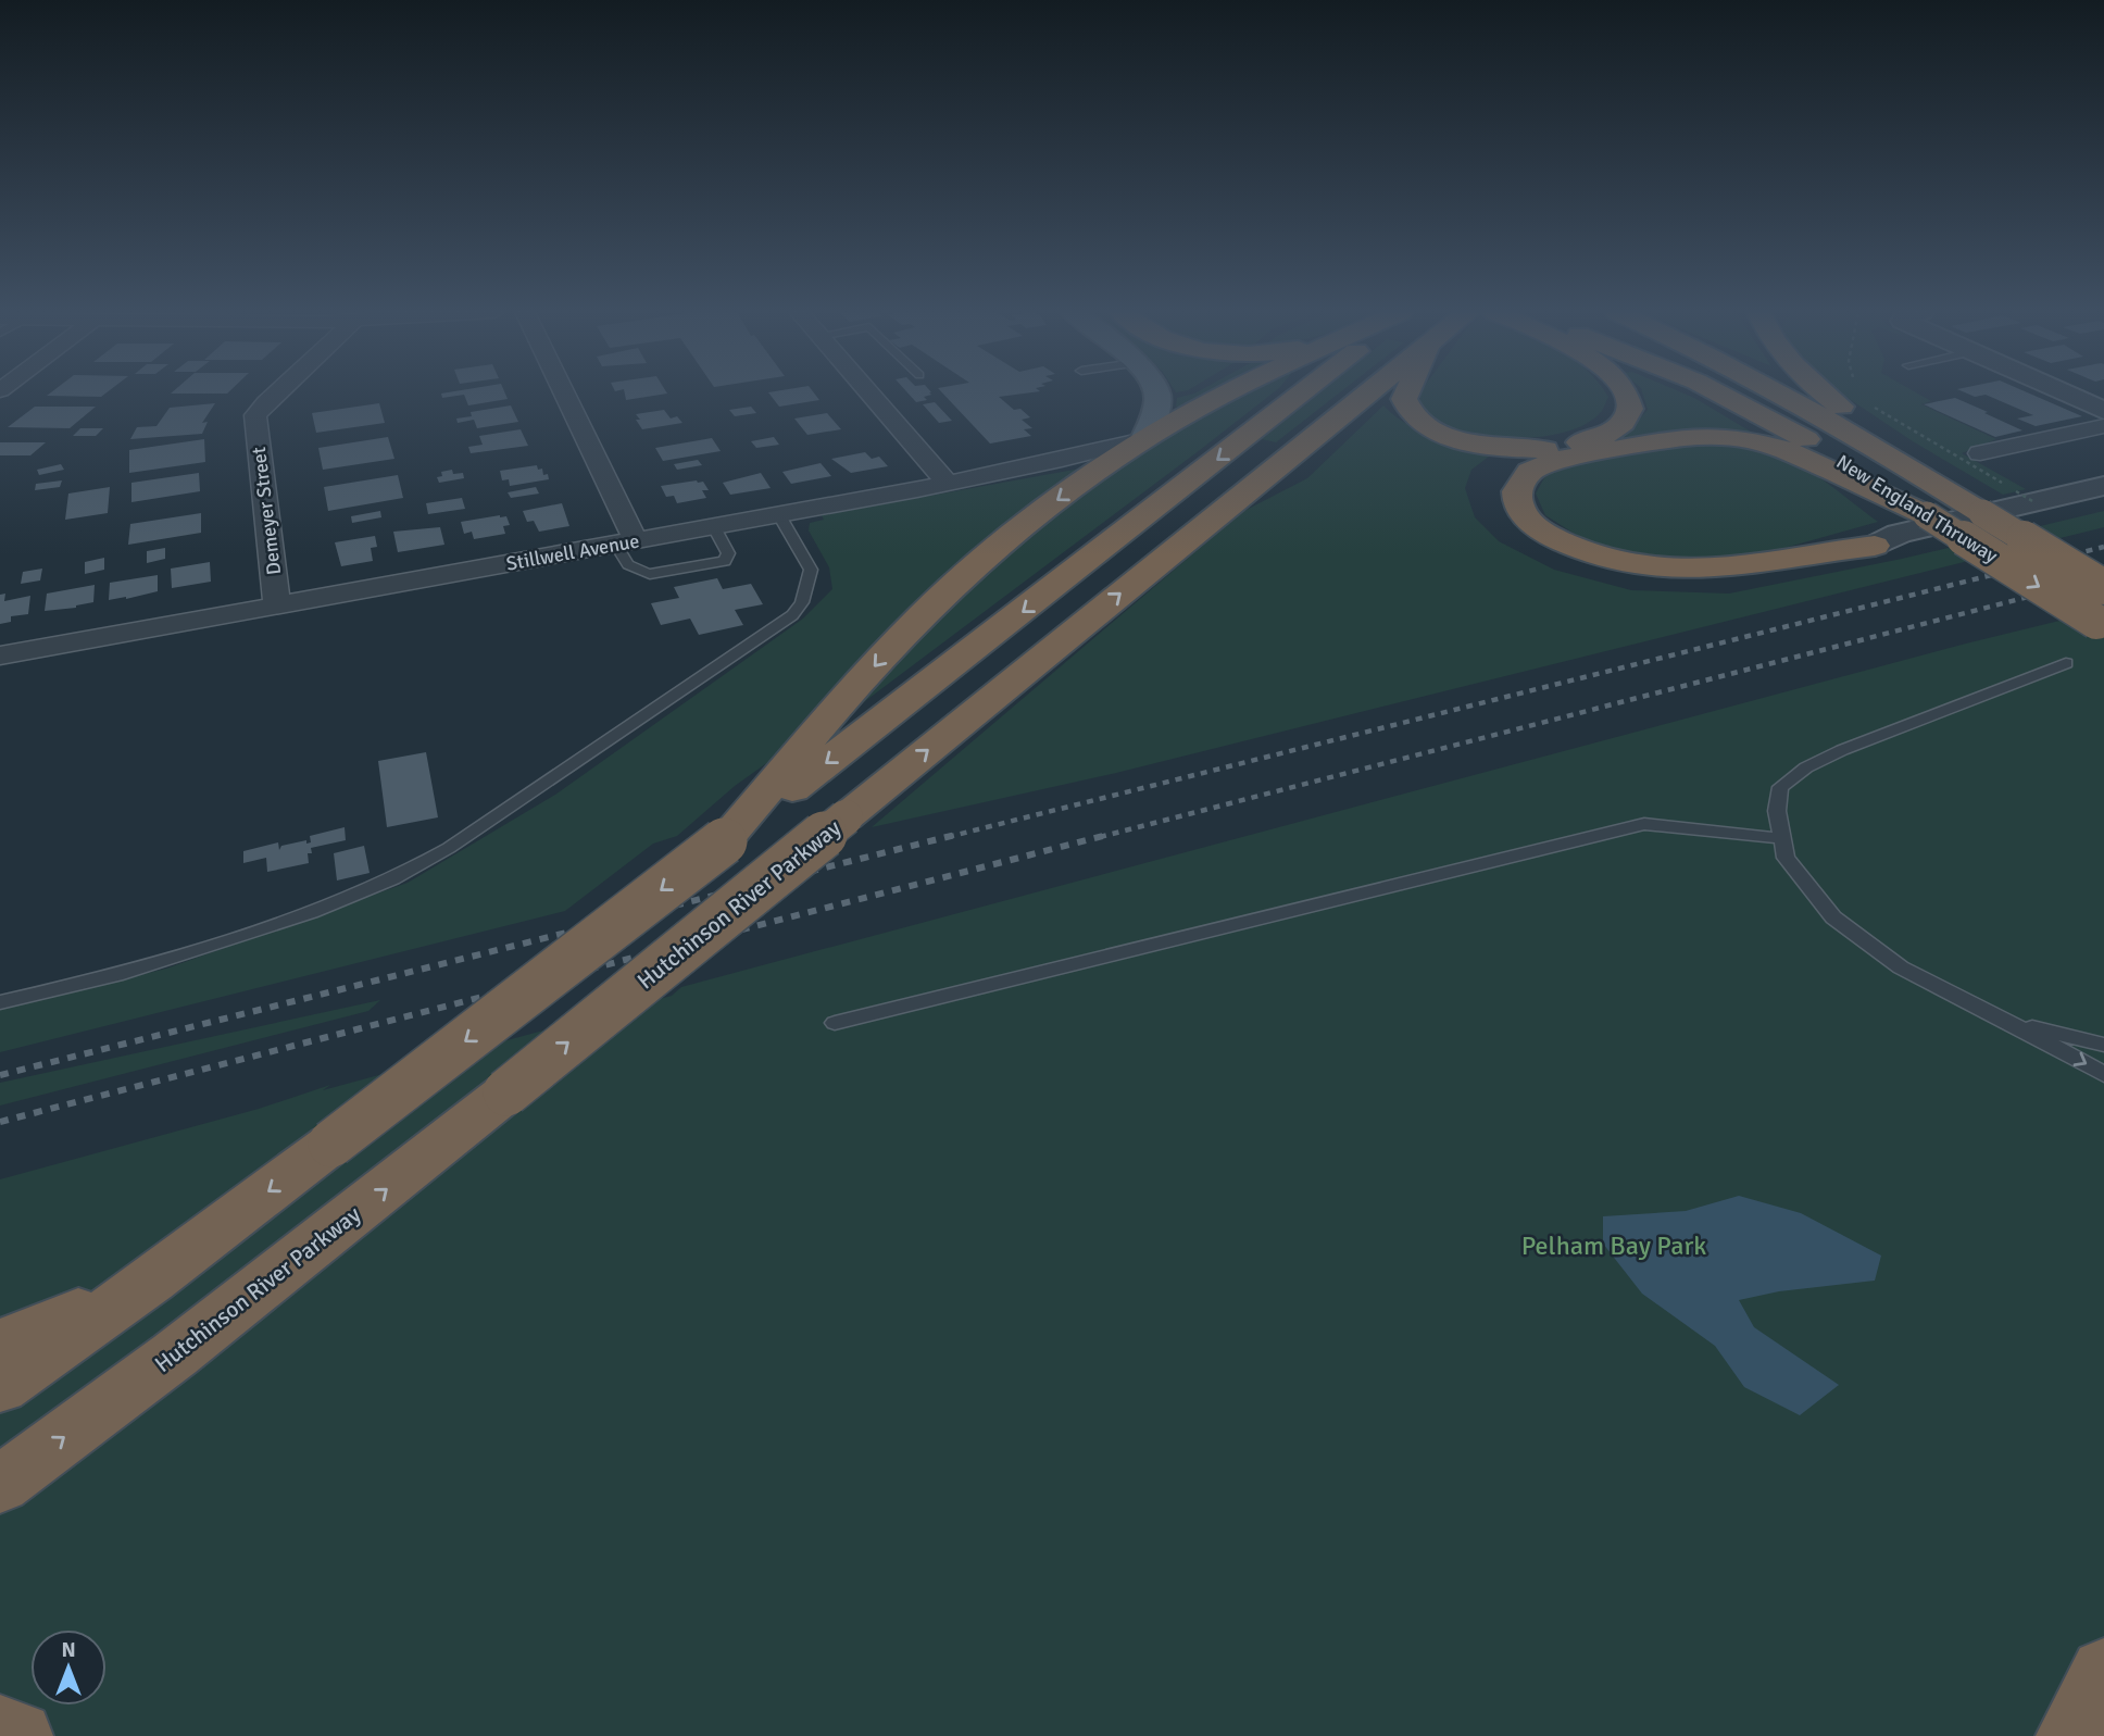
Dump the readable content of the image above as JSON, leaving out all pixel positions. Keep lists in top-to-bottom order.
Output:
{
  "streets": {
    "highway": ["New England Thruway", "Hutchinson River Parkway"],
    "street": ["Demeyer Street", "Stillwell Avenue"]
  },
  "crossings": [
    ["Demeyer Street", "Stillwell Avenue"]
  ],
  "parks": ["Pelham Bay Park"],
  "north": "top"
}
